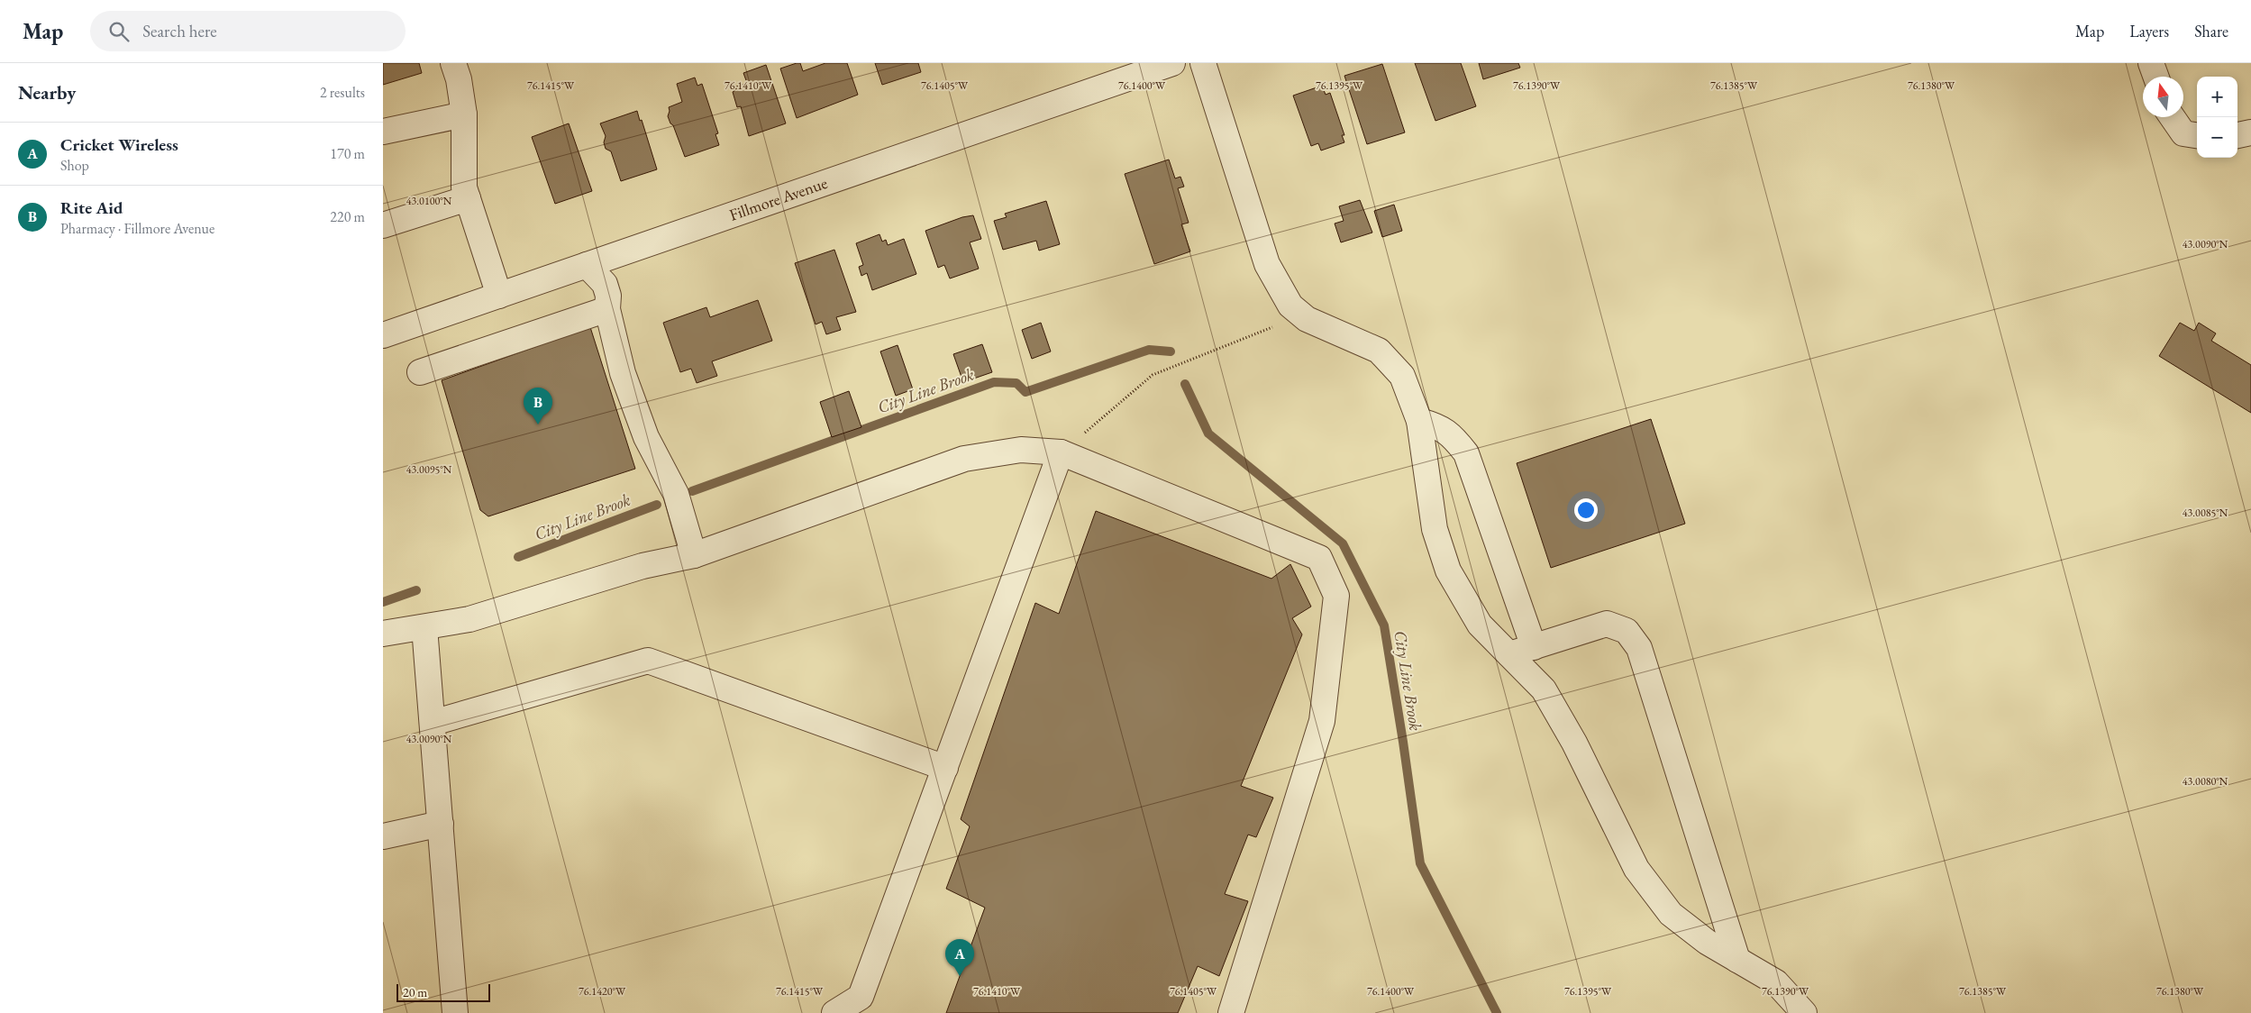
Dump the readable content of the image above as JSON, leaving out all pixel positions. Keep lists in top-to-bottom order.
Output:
{
  "streets": {
    "street": ["Fillmore Avenue"]
  },
  "water": ["City Line Brook"],
  "scale_bar": "20 m",
  "north": "top",
  "page": {
    "header": "Map",
    "search": "Search here",
    "nav": ["Map", "Layers", "Share"],
    "heading": ["Nearby", "2 results"],
    "map_buttons": ["+", "−"],
    "list": [
      {
        "mark": "A",
        "name": "Cricket Wireless",
        "note": "Shop",
        "value": "170 m"
      },
      {
        "mark": "B",
        "name": "Rite Aid",
        "note": "Pharmacy · Fillmore Avenue",
        "value": "220 m"
      }
    ],
    "pins": ["B", "A"],
    "scale": "20 m"
  },
  "coordinates": [
    "76.1415°W",
    "76.1410°W",
    "76.1405°W",
    "76.1400°W",
    "76.1395°W",
    "76.1390°W",
    "76.1385°W",
    "76.1380°W",
    "43.0100°N",
    "43.0090°N",
    "43.0095°N",
    "43.0085°N",
    "43.0080°N",
    "76.1420°W"
  ]
}
